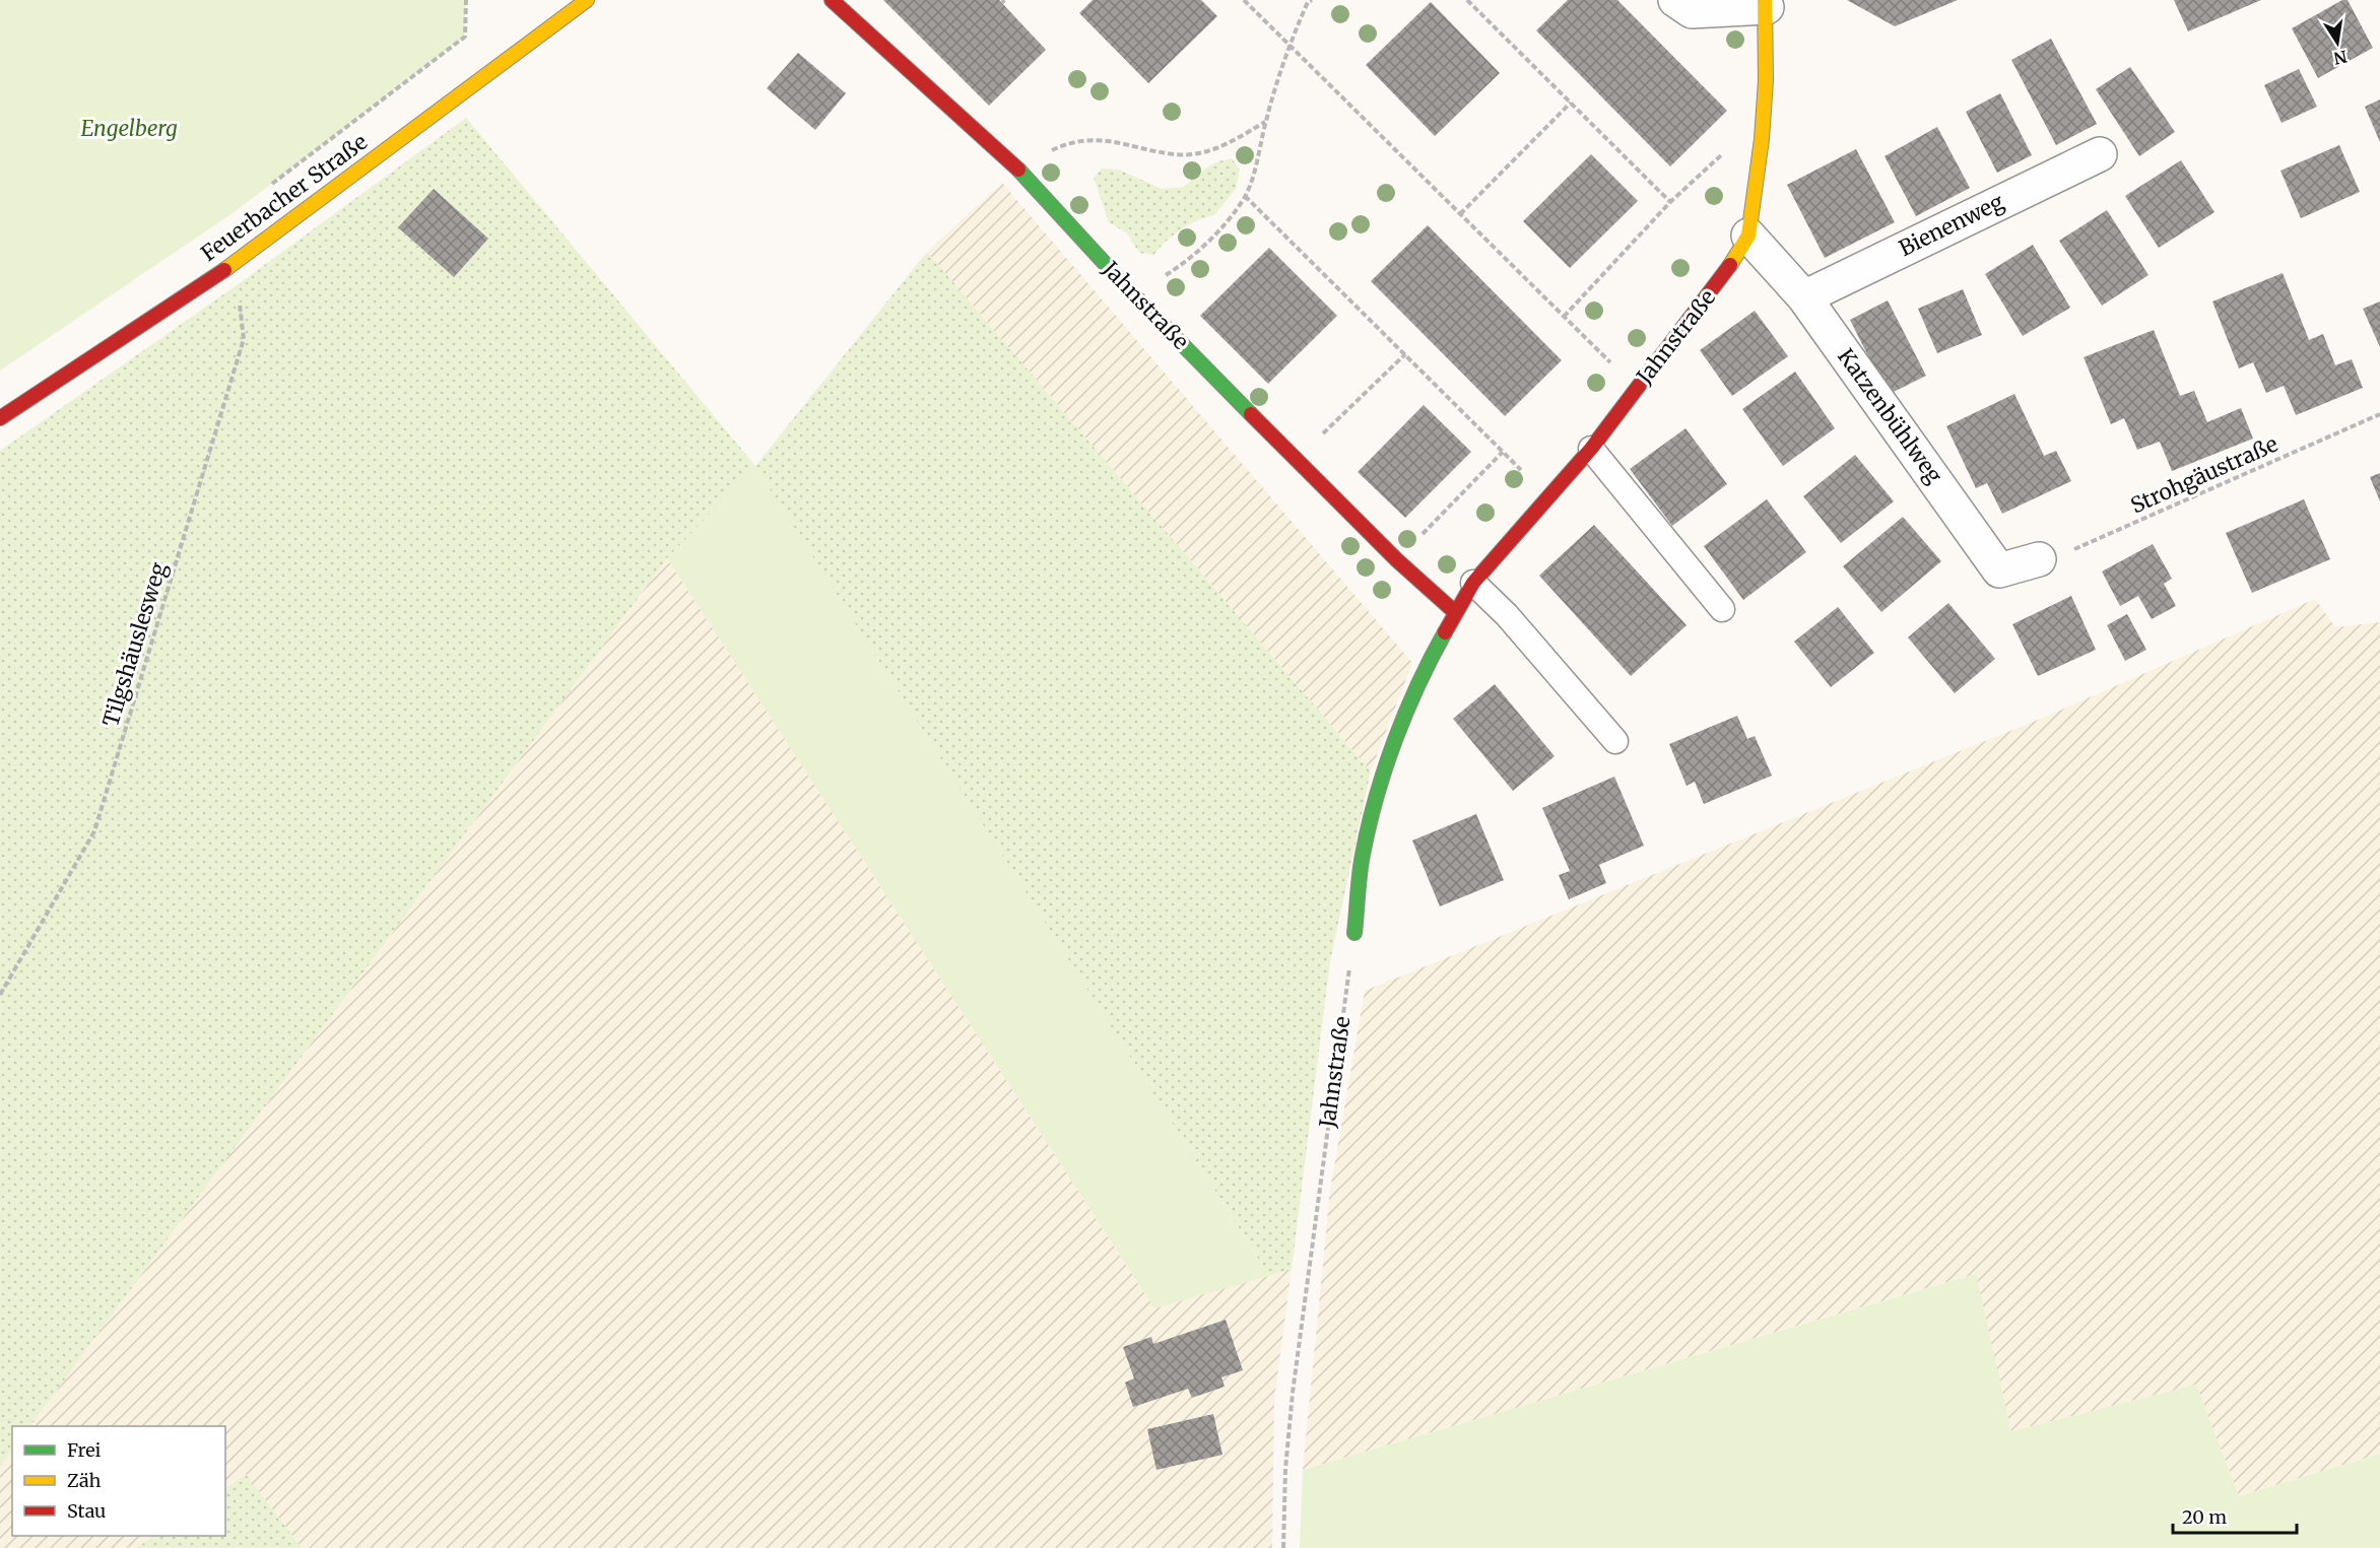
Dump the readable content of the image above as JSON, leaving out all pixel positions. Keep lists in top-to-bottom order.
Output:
{
  "streets": {
    "street": [
      "Feuerbacher Straße",
      "Bienenweg",
      "Jahnstraße",
      "Katzenbühlweg"
    ],
    "path": ["Strohgäustraße", "Tilgshäuslesweg"]
  },
  "crossings": [
    ["Bienenweg", "Katzenbühlweg"],
    ["Jahnstraße", "Katzenbühlweg"],
    ["Katzenbühlweg", "Strohgäustraße"]
  ],
  "parks": ["Engelberg"],
  "legend": ["Frei", "Zäh", "Stau"],
  "scale_bar": "20 m",
  "north": "bottom"
}
